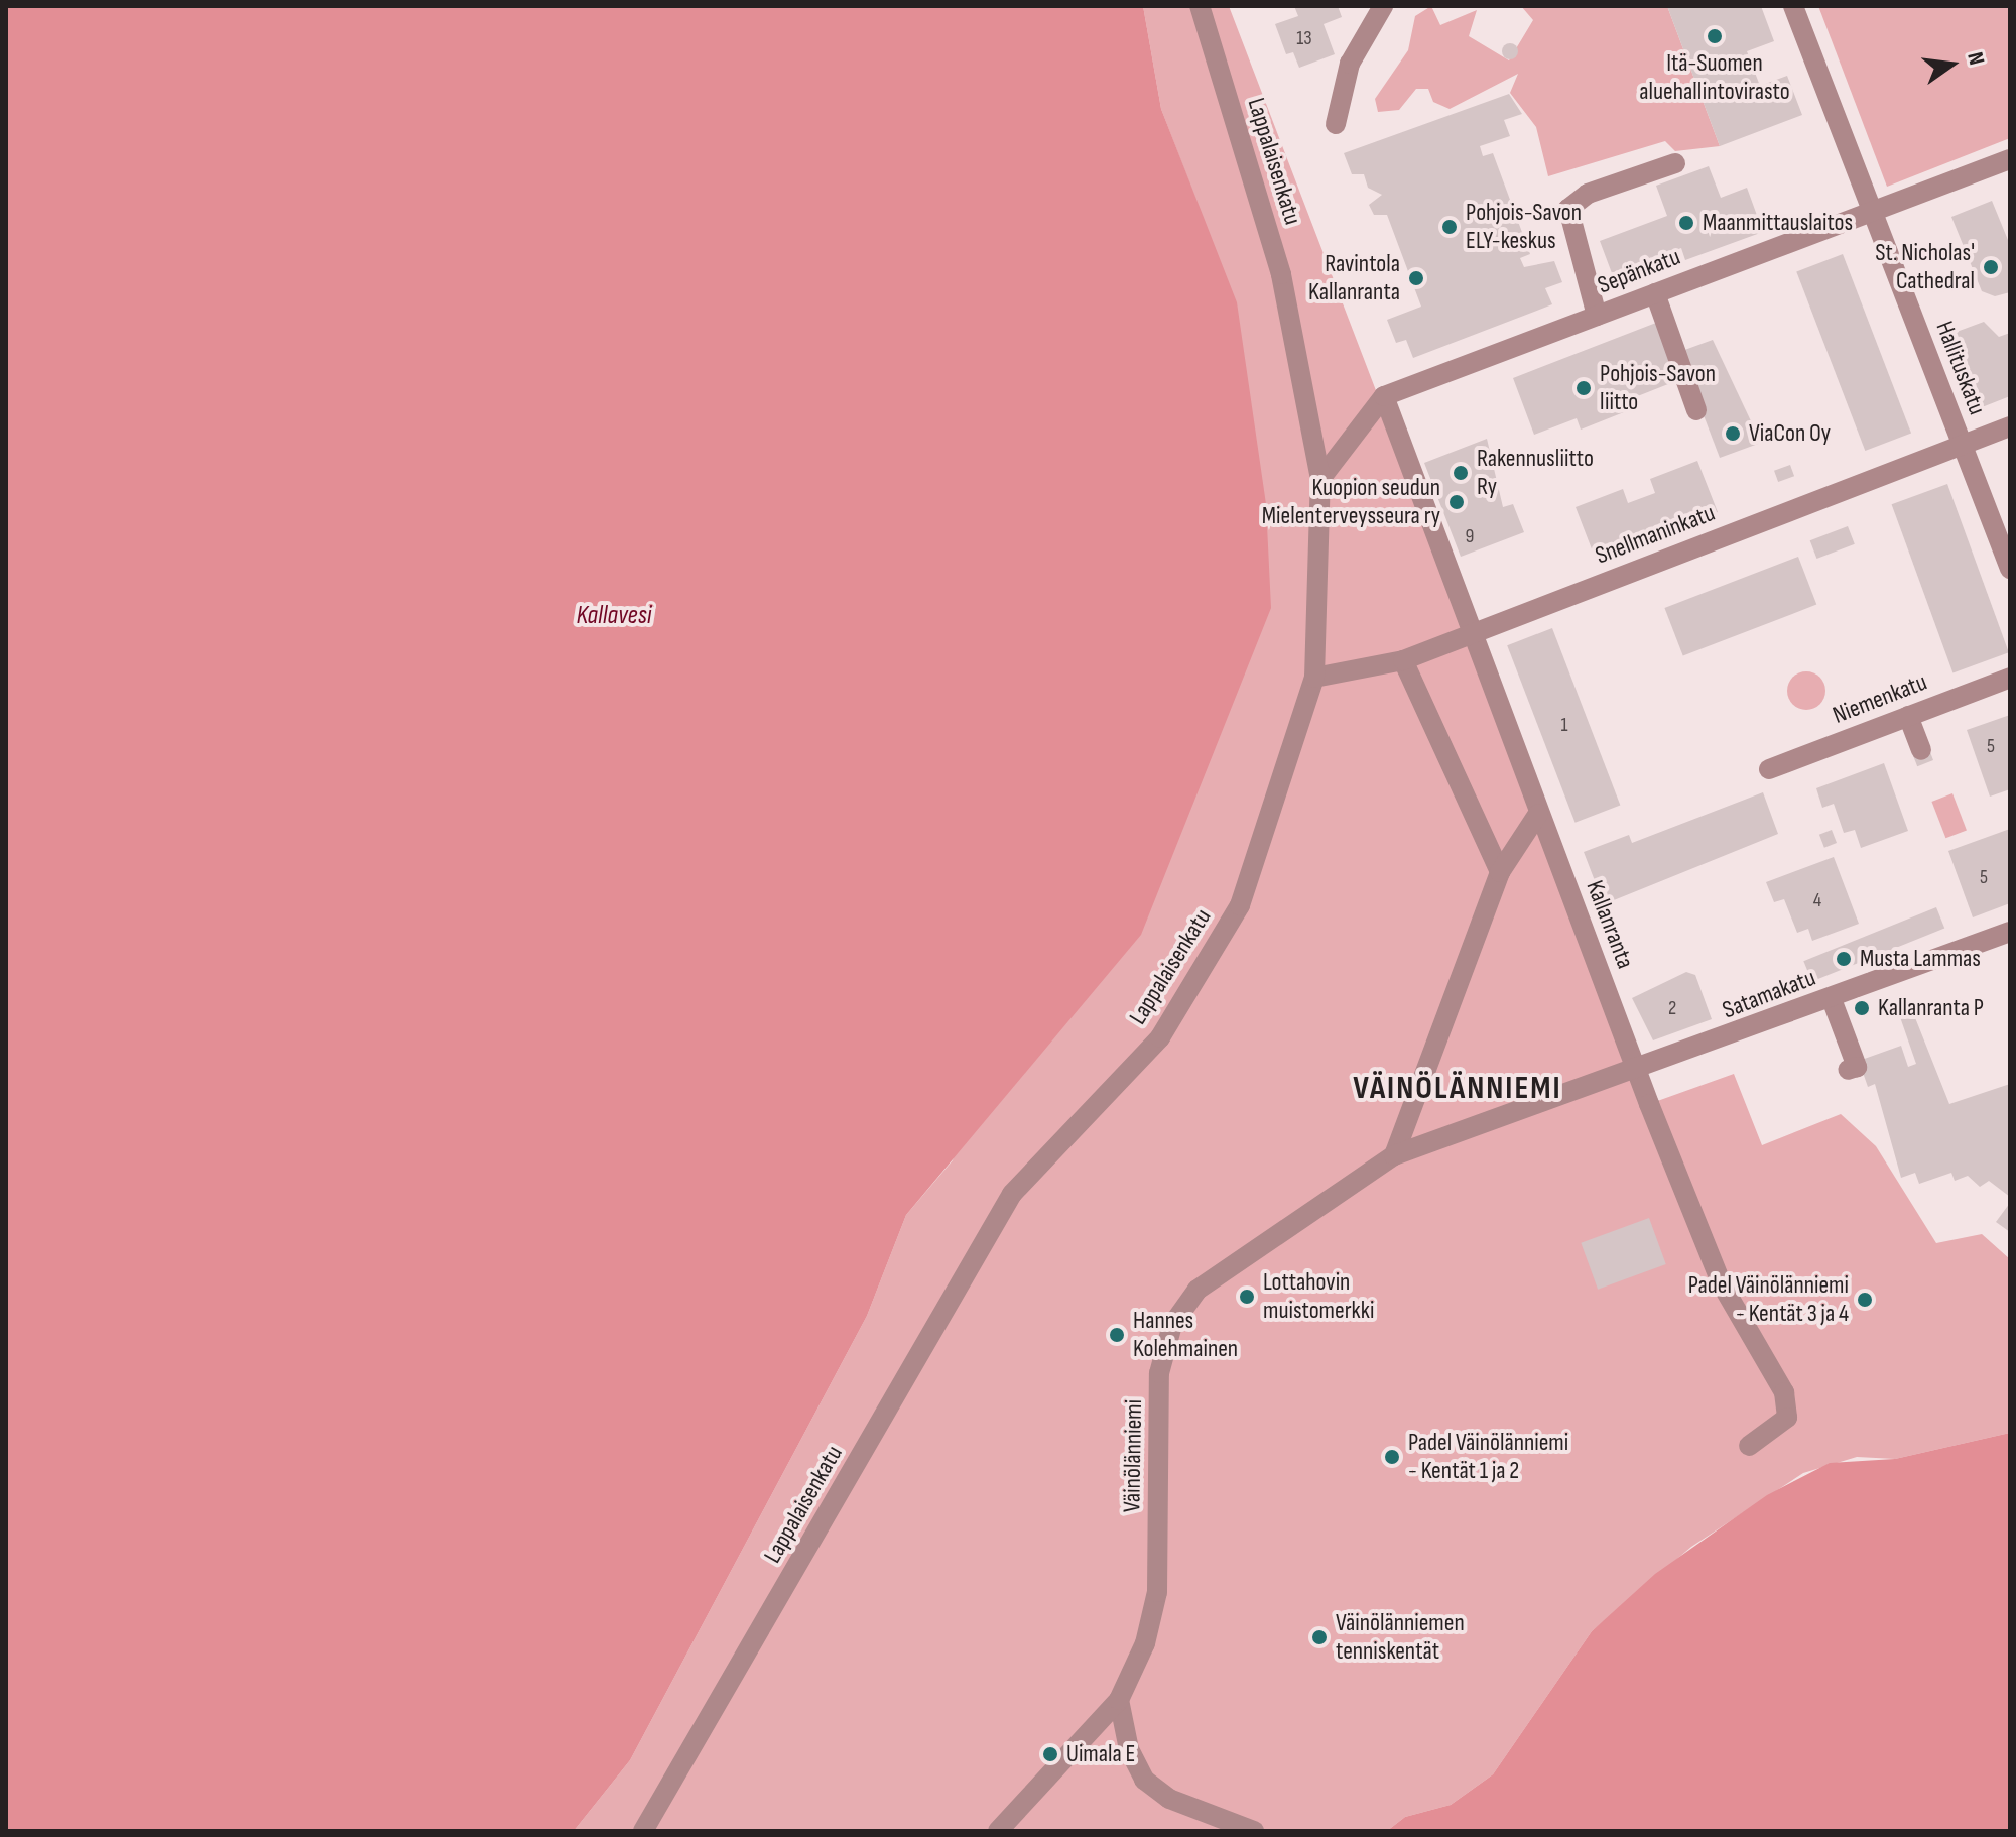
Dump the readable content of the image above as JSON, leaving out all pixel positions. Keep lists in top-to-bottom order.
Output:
{
  "streets": {
    "street": [
      "Lappalaisenkatu",
      "Sepänkatu",
      "Hallituskatu",
      "Snellmaninkatu",
      "Niemenkatu",
      "Kallanranta",
      "Satamakatu",
      "Väinölänniemi"
    ]
  },
  "crossings": [
    ["Lappalaisenkatu", "Snellmaninkatu"],
    ["Sepänkatu", "Hallituskatu"],
    ["Sepänkatu", "Kallanranta"],
    ["Hallituskatu", "Snellmaninkatu"],
    ["Snellmaninkatu", "Kallanranta"],
    ["Kallanranta", "Satamakatu"],
    ["Kallanranta", "Väinölänniemi"],
    ["Satamakatu", "Väinölänniemi"]
  ],
  "districts": ["VÄINÖLÄNNIEMI"],
  "water": ["Kallavesi"],
  "places": [
    "Itä-Suomen aluehallintovirasto",
    "Maanmittauslaitos",
    "Pohjois-Savon ELY-keskus",
    "St. Nicholas' Cathedral",
    "Ravintola Kallanranta",
    "Pohjois-Savon liitto",
    "ViaCon Oy",
    "Rakennusliitto Ry",
    "Kuopion seudun Mielenterveysseura ry",
    "Musta Lammas",
    "Kallanranta P",
    "Lottahovin muistomerkki",
    "Padel Väinölänniemi - Kentät 3 ja 4",
    "Hannes Kolehmainen",
    "Padel Väinölänniemi - Kentät 1 ja 2",
    "Väinölänniemen tenniskentät",
    "Uimala E"
  ],
  "house_numbers": [
    "13",
    "9",
    "1",
    "5",
    "5",
    "4",
    "2"
  ],
  "north": "right"
}
